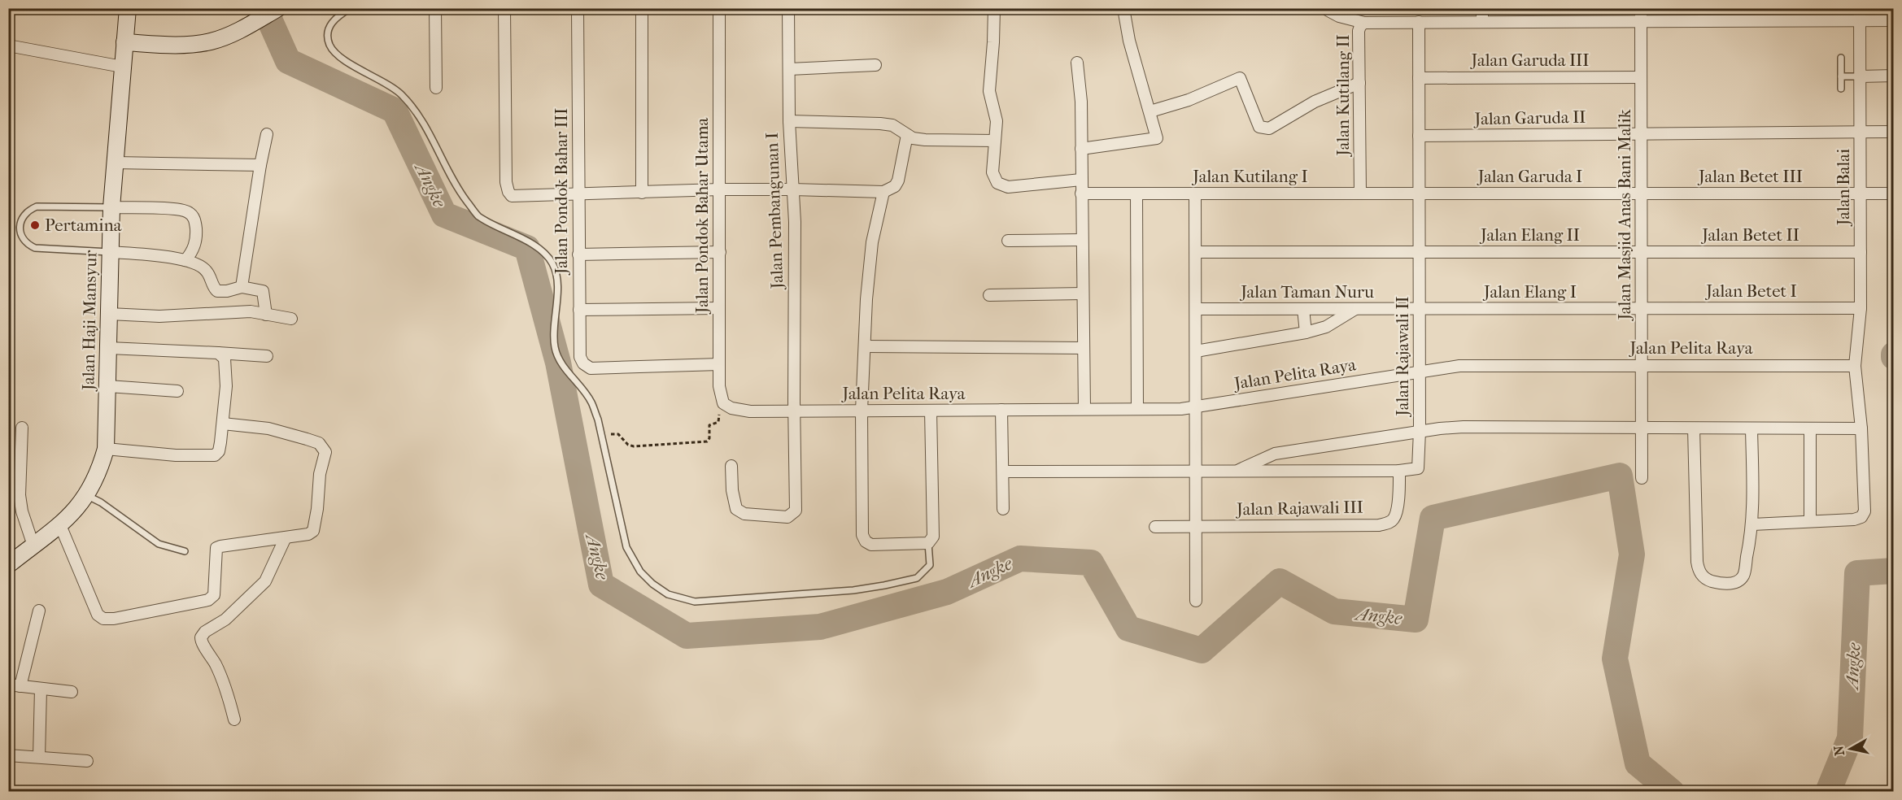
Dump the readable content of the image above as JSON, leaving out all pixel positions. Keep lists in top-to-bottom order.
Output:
{
  "streets": {
    "main road": ["Jalan Haji Mansyur"],
    "street": [
      "Jalan Garuda III",
      "Jalan Kutilang II",
      "Jalan Garuda II",
      "Jalan Kutilang I",
      "Jalan Garuda I",
      "Jalan Betet III",
      "Jalan Balai",
      "Jalan Pondok Bahar III",
      "Jalan Pembangunan I",
      "Jalan Masjid Anas Bani Malik",
      "Jalan Pondok Bahar Utama",
      "Jalan Elang II",
      "Jalan Betet II",
      "Jalan Betet I",
      "Jalan Taman Nuru",
      "Jalan Elang I",
      "Jalan Pelita Raya",
      "Jalan Rajawali II",
      "Jalan Rajawali III"
    ]
  },
  "crossings": [
    ["Jalan Garuda III", "Jalan Masjid Anas Bani Malik"],
    ["Jalan Garuda III", "Jalan Rajawali II"],
    ["Jalan Kutilang II", "Jalan Kutilang I"],
    ["Jalan Kutilang II", "Jalan Balai"],
    ["Jalan Kutilang II", "Jalan Masjid Anas Bani Malik"],
    ["Jalan Kutilang II", "Jalan Rajawali II"],
    ["Jalan Garuda II", "Jalan Balai"],
    ["Jalan Garuda II", "Jalan Masjid Anas Bani Malik"],
    ["Jalan Garuda II", "Jalan Rajawali II"],
    ["Jalan Kutilang I", "Jalan Garuda I"],
    ["Jalan Kutilang I", "Jalan Rajawali II"],
    ["Jalan Garuda I", "Jalan Betet III"],
    ["Jalan Garuda I", "Jalan Masjid Anas Bani Malik"],
    ["Jalan Garuda I", "Jalan Rajawali II"],
    ["Jalan Betet III", "Jalan Balai"],
    ["Jalan Betet III", "Jalan Masjid Anas Bani Malik"],
    ["Jalan Balai", "Jalan Betet II"],
    ["Jalan Balai", "Jalan Betet I"],
    ["Jalan Balai", "Jalan Pelita Raya"],
    ["Jalan Pondok Bahar III", "Jalan Pondok Bahar Utama"],
    ["Jalan Pembangunan I", "Jalan Pelita Raya"],
    ["Jalan Masjid Anas Bani Malik", "Jalan Elang II"],
    ["Jalan Masjid Anas Bani Malik", "Jalan Betet II"],
    ["Jalan Masjid Anas Bani Malik", "Jalan Betet I"],
    ["Jalan Masjid Anas Bani Malik", "Jalan Elang I"],
    ["Jalan Masjid Anas Bani Malik", "Jalan Pelita Raya"],
    ["Jalan Pondok Bahar Utama", "Jalan Pelita Raya"],
    ["Jalan Elang II", "Jalan Betet II"],
    ["Jalan Elang II", "Jalan Rajawali II"],
    ["Jalan Betet I", "Jalan Elang I"],
    ["Jalan Taman Nuru", "Jalan Elang I"],
    ["Jalan Taman Nuru", "Jalan Rajawali II"],
    ["Jalan Elang I", "Jalan Rajawali II"],
    ["Jalan Pelita Raya", "Jalan Rajawali II"],
    ["Jalan Rajawali II", "Jalan Rajawali III"]
  ],
  "water": ["Angke"],
  "places": ["Pertamina"],
  "north": "left"
}
